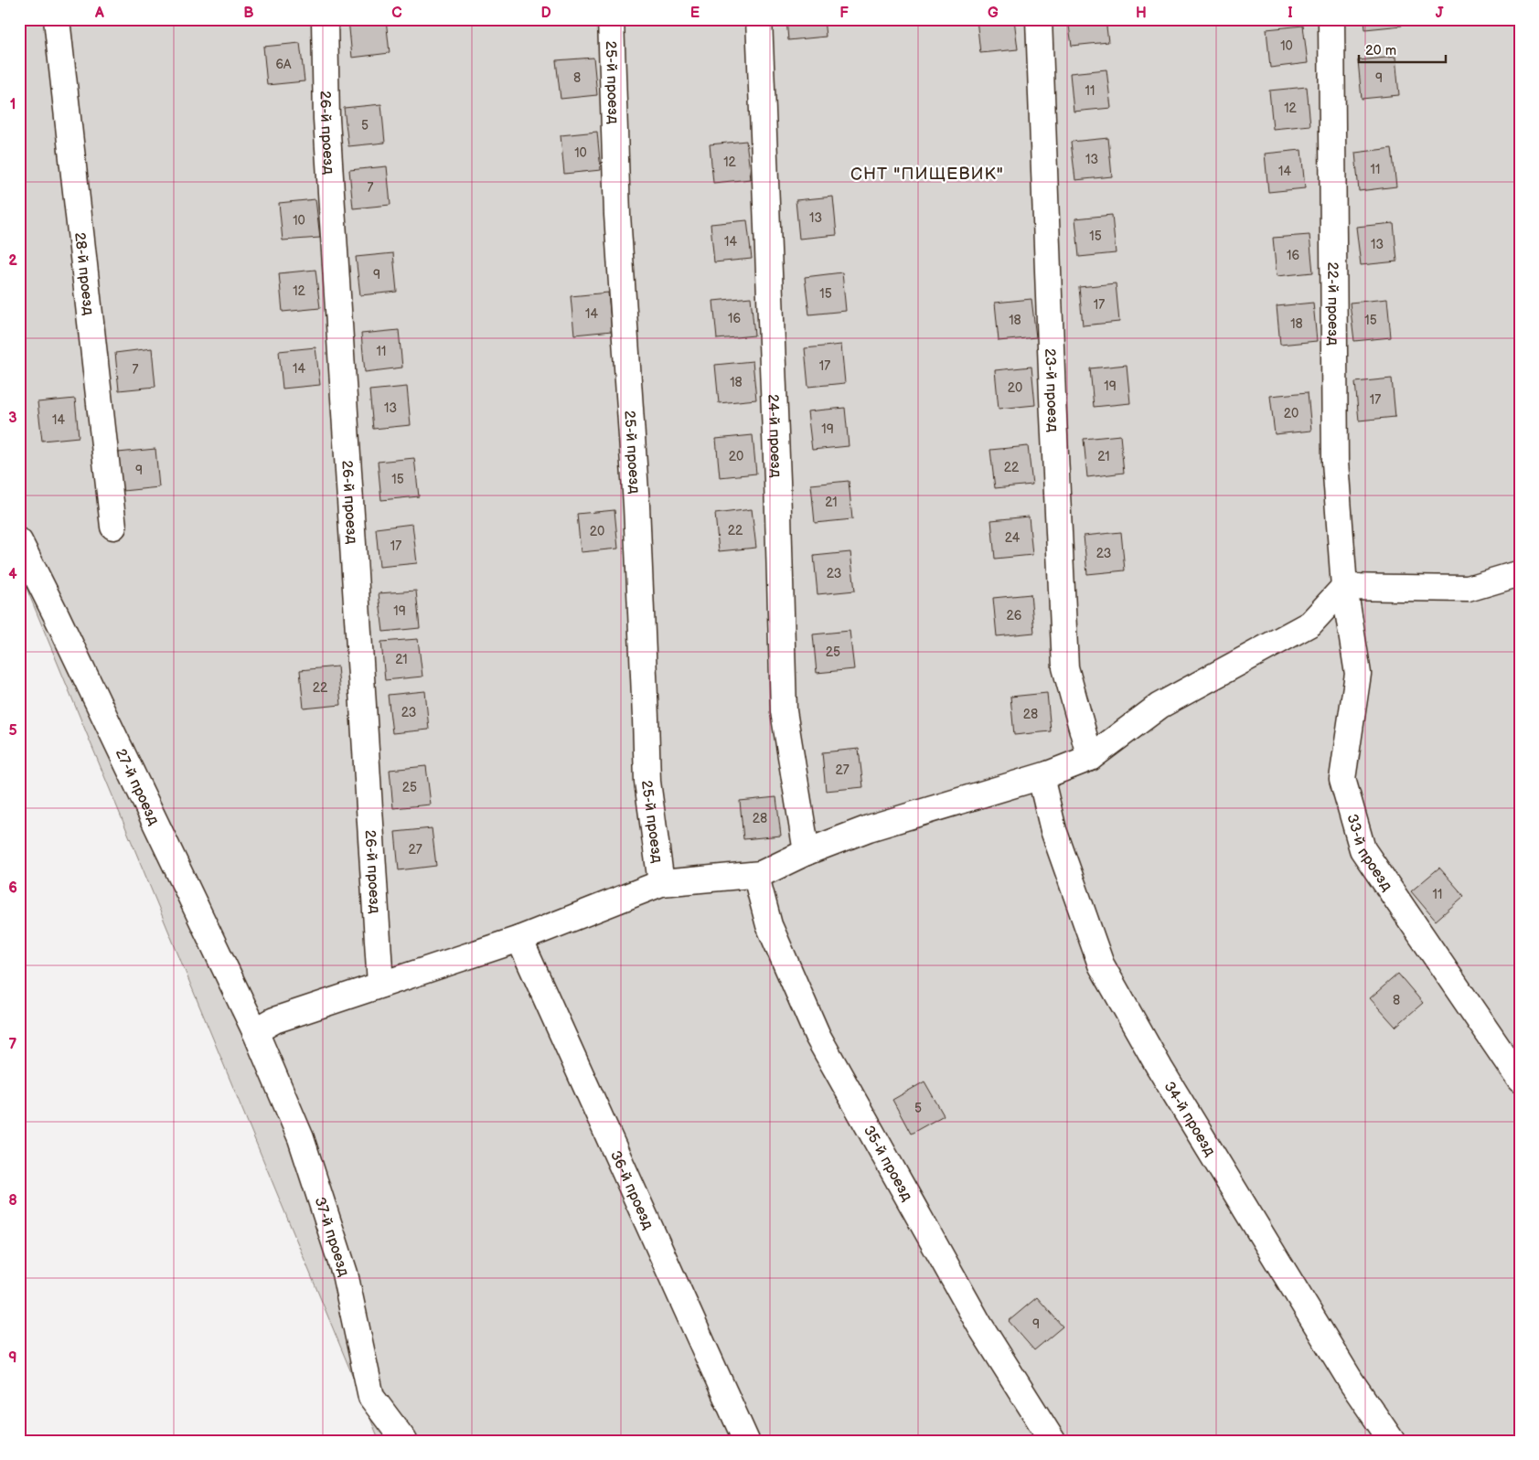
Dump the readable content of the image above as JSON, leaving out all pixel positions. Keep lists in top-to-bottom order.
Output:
{
  "streets": {
    "street": [
      "25-й проезд",
      "26-й проезд",
      "28-й проезд",
      "22-й проезд",
      "23-й проезд",
      "24-й проезд",
      "27-й проезд",
      "33-й проезд",
      "34-й проезд",
      "35-й проезд",
      "36-й проезд",
      "37-й проезд"
    ]
  },
  "crossings": [
    ["22-й проезд", "33-й проезд"],
    ["27-й проезд", "37-й проезд"]
  ],
  "districts": ["СНТ \"ПИЩЕВИК\""],
  "house_numbers": [
    "10",
    "6А",
    "8",
    "9",
    "11",
    "12",
    "5",
    "10",
    "13",
    "12",
    "11",
    "14",
    "7",
    "13",
    "10",
    "15",
    "14",
    "13",
    "16",
    "9",
    "12",
    "15",
    "17",
    "14",
    "16",
    "18",
    "15",
    "18",
    "11",
    "17",
    "14",
    "7",
    "18",
    "19",
    "20",
    "17",
    "13",
    "20",
    "14",
    "19",
    "20",
    "21",
    "22",
    "9",
    "15",
    "21",
    "22",
    "20",
    "24",
    "17",
    "23",
    "23",
    "19",
    "26",
    "25",
    "21",
    "22",
    "23",
    "28",
    "27",
    "25",
    "28",
    "27",
    "11",
    "8",
    "5",
    "9"
  ],
  "scale_bar": "20 m",
  "grid": {
    "columns": [
      "A",
      "B",
      "C",
      "D",
      "E",
      "F",
      "G",
      "H",
      "I",
      "J"
    ],
    "rows": [
      "1",
      "2",
      "3",
      "4",
      "5",
      "6",
      "7",
      "8",
      "9"
    ]
  }
}
